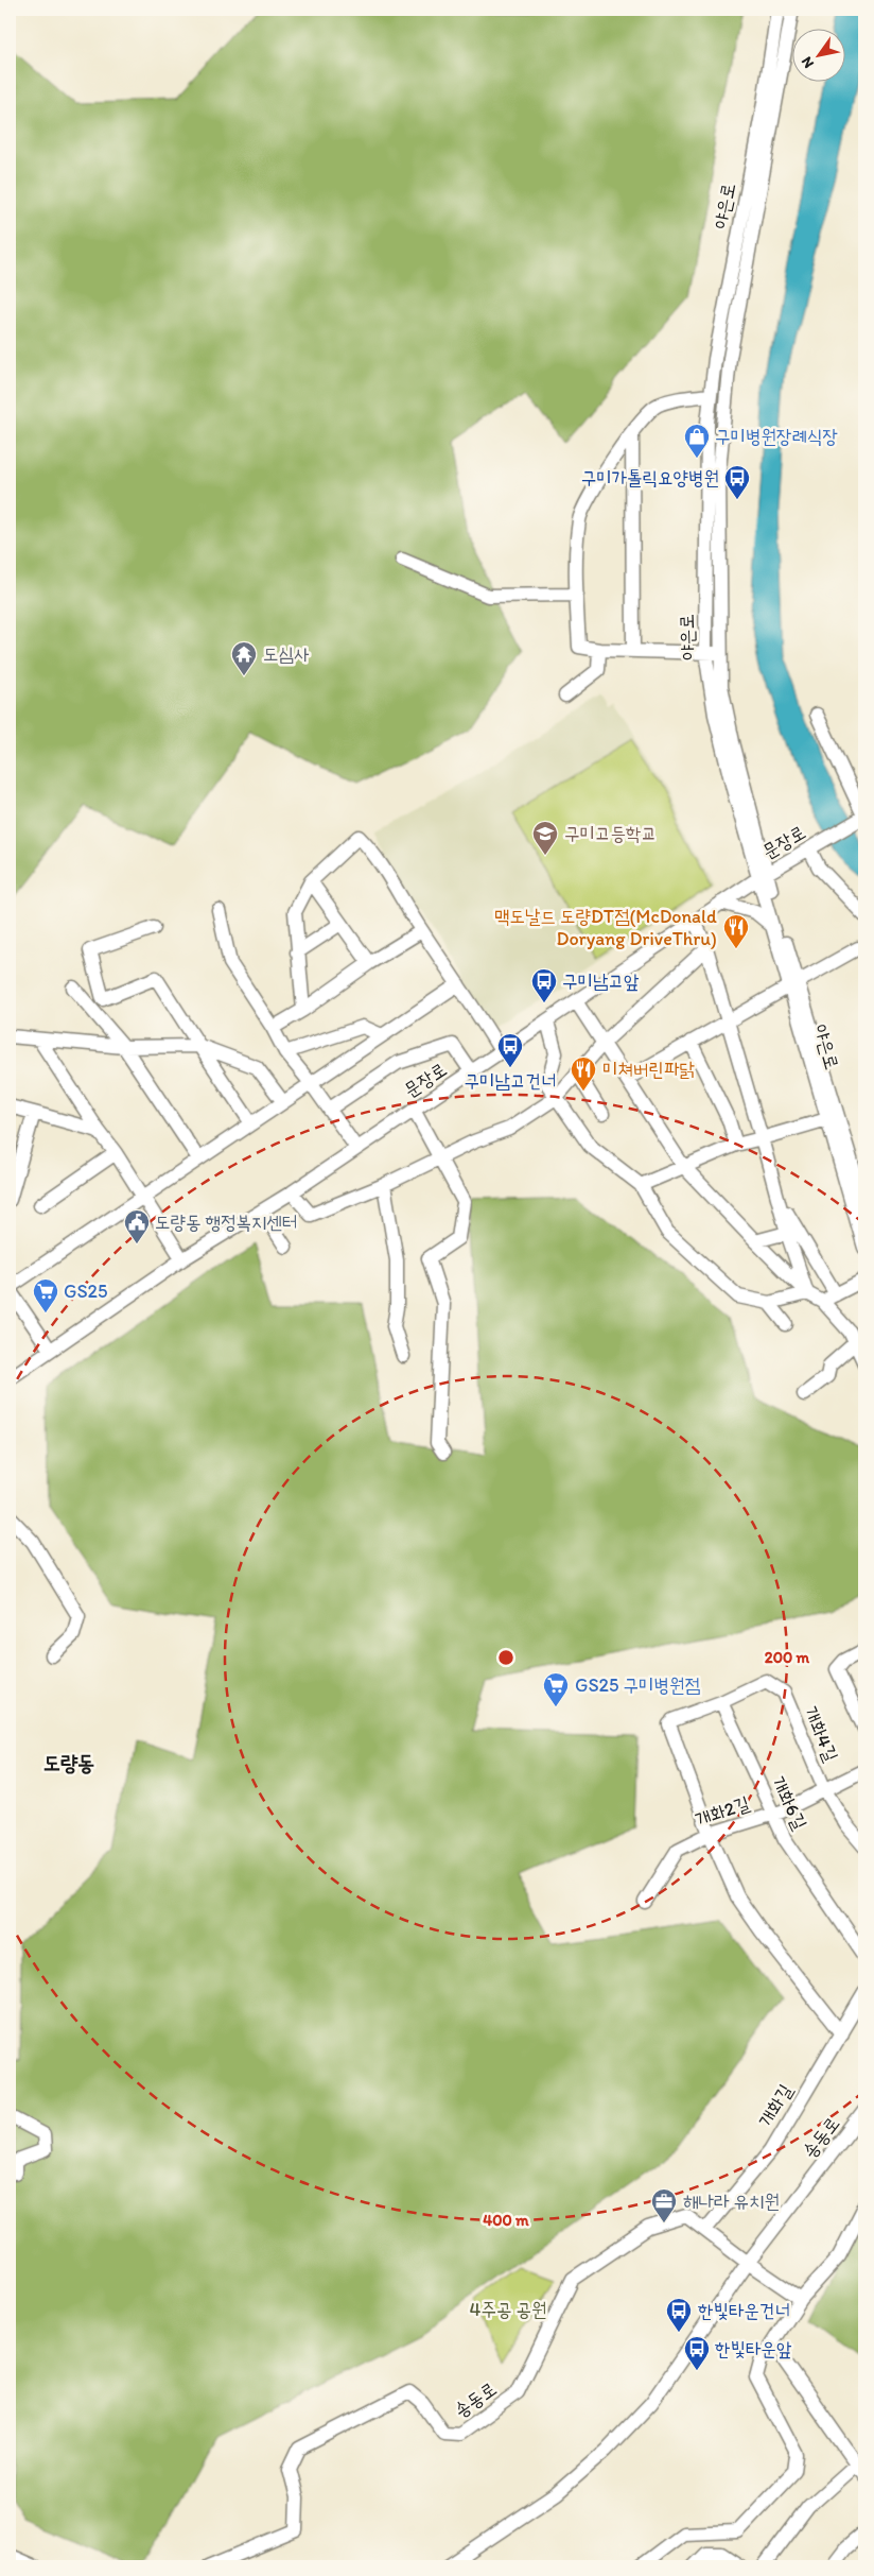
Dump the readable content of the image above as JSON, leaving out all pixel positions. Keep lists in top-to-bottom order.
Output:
{
  "streets": {
    "street": [
      "야은로",
      "문장로",
      "개화4길",
      "개화6길",
      "개화2길",
      "개화길",
      "송동로"
    ]
  },
  "crossings": [
    ["야은로", "문장로"],
    ["개화4길", "개화6길"],
    ["개화4길", "개화2길"],
    ["개화6길", "개화2길"],
    ["개화길", "송동로"]
  ],
  "districts": ["도량동"],
  "parks": ["4주공 공원"],
  "places": {
    "shop": ["구미병원장례식장"],
    "bus stop": [
      "구미가톨릭요양병원",
      "구미남고앞",
      "구미남고건너",
      "한빛타운건너",
      "한빛타운앞"
    ],
    "temple": ["도심사"],
    "school or university": ["구미고등학교"],
    "restaurant": ["맥도날드 도량DT점(McDonald Doryang DriveThru)", "미쳐버린파닭"],
    "public building": ["도량동 행정복지센터"],
    "supermarket": ["GS25", "GS25 구미병원점"],
    "office": ["해나라 유치원"]
  },
  "north": "bottom left",
  "rings": ["200 m", "400 m"]
}
